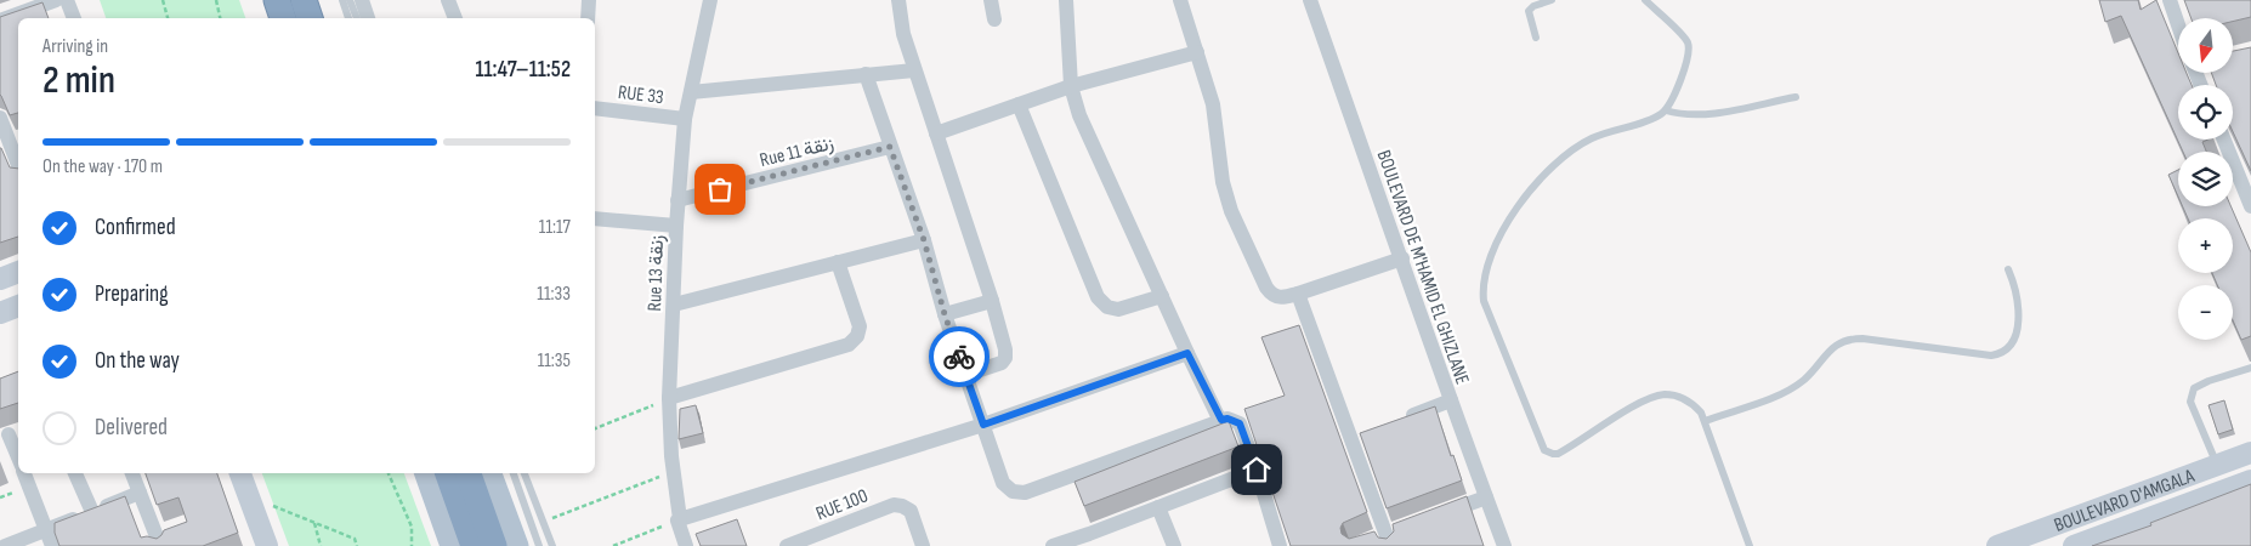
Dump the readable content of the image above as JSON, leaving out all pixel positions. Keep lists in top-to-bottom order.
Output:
{
  "streets": {
    "street": [
      "RUE 33",
      "Rue 11 زنقة",
      "BOULEVARD DE M'HAMID EL GHIZLANE",
      "Rue 13 زنقة",
      "BOULEVARD D'AMGALA",
      "RUE 100"
    ]
  },
  "crossings": [
    ["RUE 33", "Rue 13 زنقة"],
    ["Rue 11 زنقة", "Rue 13 زنقة"]
  ],
  "north": "bottom",
  "page": {
    "map_buttons": ["+", "−"],
    "heading": ["2 min", "Arriving in", "11:47–11:52"],
    "bar": "On the way · 170 m",
    "list": [
      ["Confirmed", "11:17"],
      ["Preparing", "11:33"],
      ["On the way", "11:35"],
      "Delivered"
    ]
  }
}
